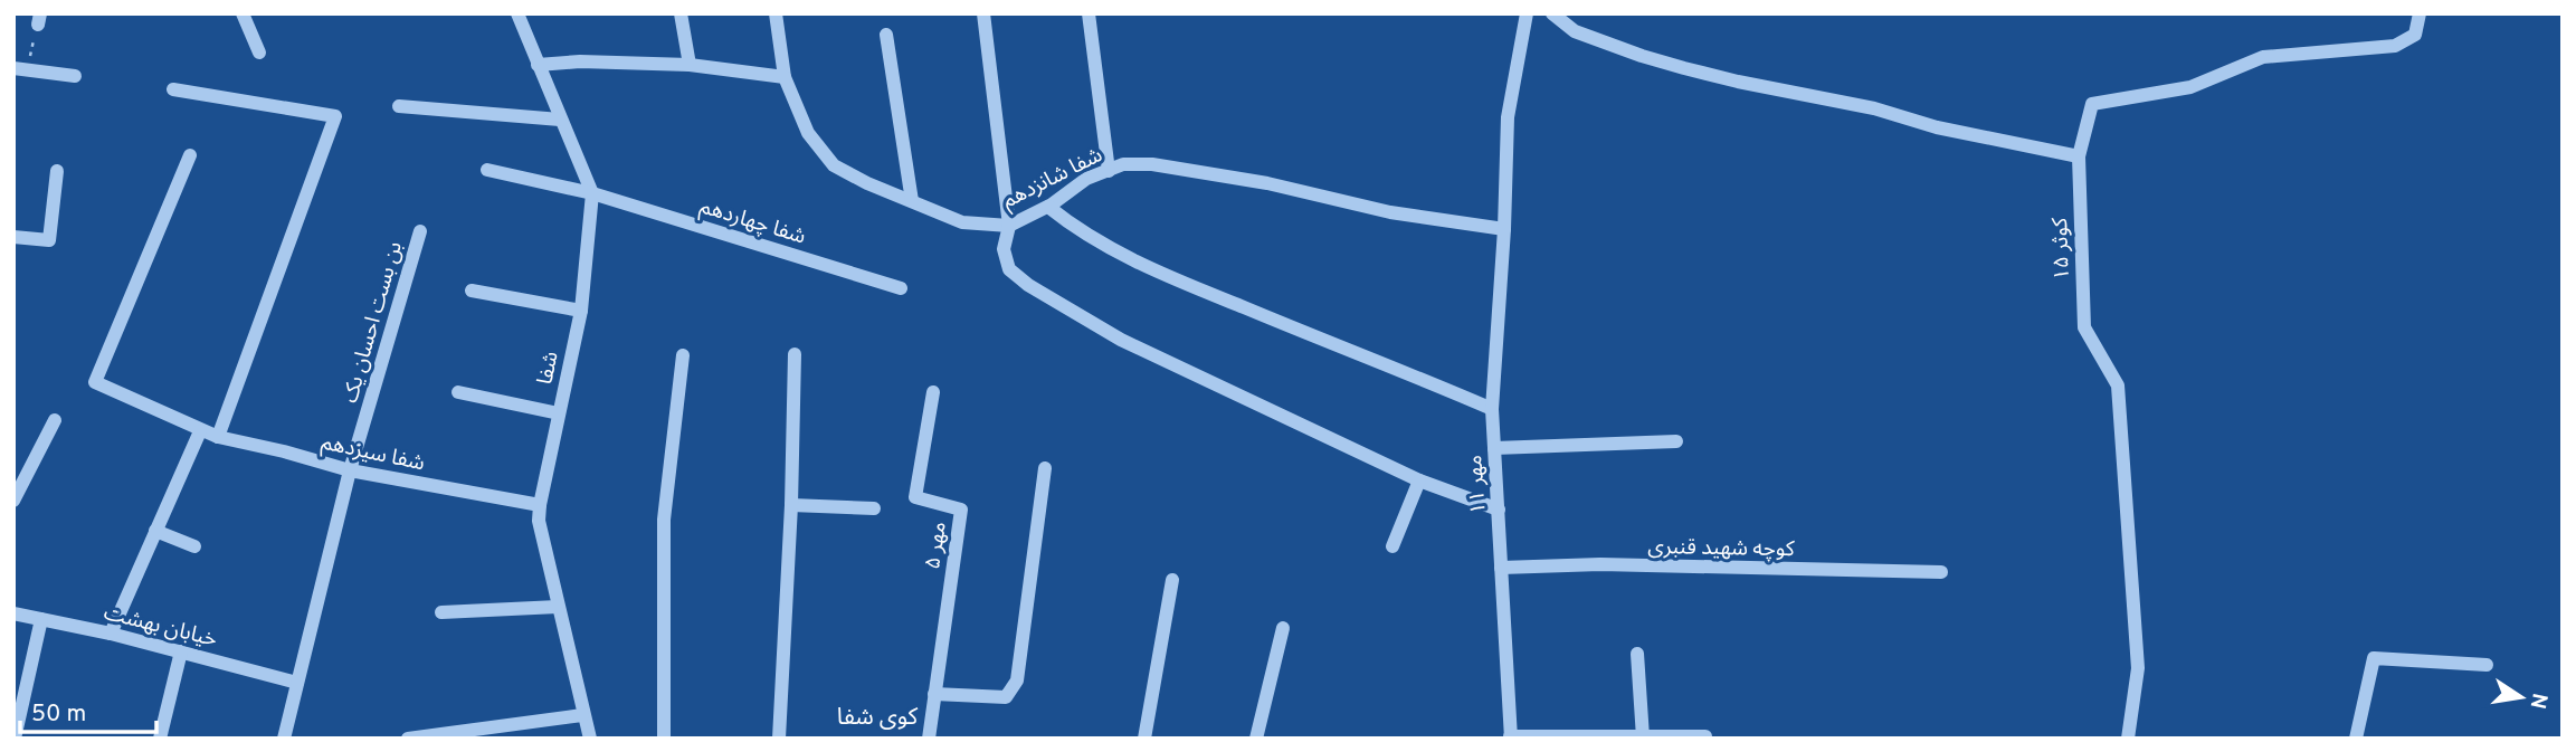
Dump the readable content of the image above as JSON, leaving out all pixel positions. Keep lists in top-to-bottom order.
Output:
{
  "streets": {
    "street": [
      "شفا شانزدهم",
      "شفا چهاردهم",
      "کوثر ۱۵",
      "بن بست احسان یک",
      "شفا",
      "شفا سیزدهم",
      "مهر ۱۱",
      "مهر ۵",
      "کوچه شهید قنبری",
      "خیابان بهشت"
    ]
  },
  "crossings": [
    ["شفا شانزدهم", "مهر ۱۱"],
    ["شفا چهاردهم", "شفا"],
    ["بن بست احسان یک", "شفا سیزدهم"],
    ["بن بست احسان یک", "خیابان بهشت"],
    ["شفا", "شفا سیزدهم"],
    ["مهر ۱۱", "کوچه شهید قنبری"]
  ],
  "districts": ["کوی شفا"],
  "scale_bar": "50 m",
  "north": "right"
}
